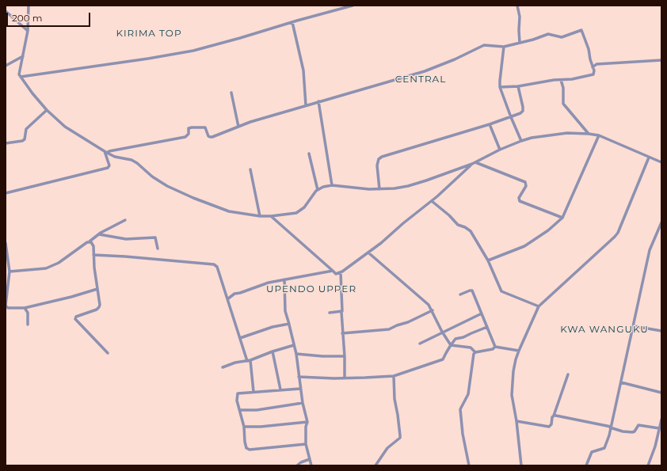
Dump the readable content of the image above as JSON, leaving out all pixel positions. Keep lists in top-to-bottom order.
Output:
{
  "districts": [
    "KIRIMA TOP",
    "CENTRAL",
    "UPENDO UPPER",
    "KWA WANGUKU"
  ],
  "scale_bar": "200 m"
}
